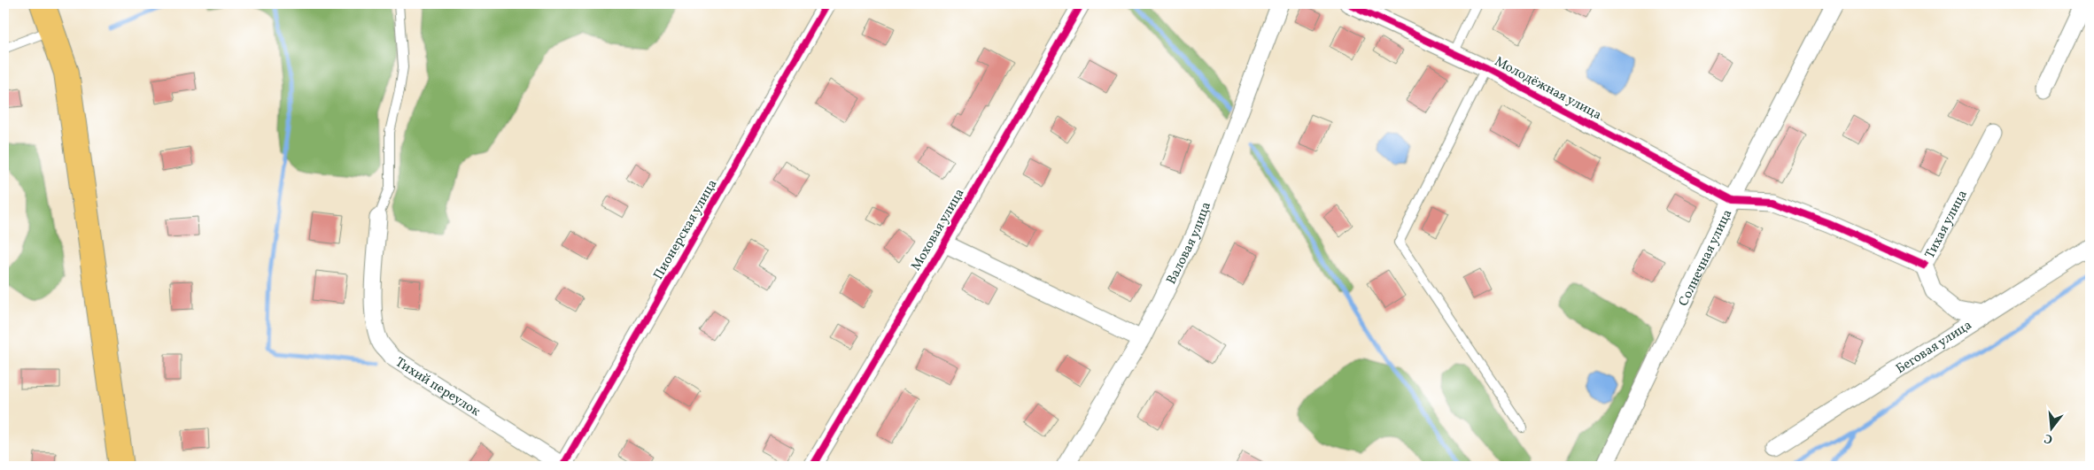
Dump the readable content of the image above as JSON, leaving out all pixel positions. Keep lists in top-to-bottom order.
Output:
{
  "streets": {
    "street": [
      "Молодёжная улица",
      "Тихая улица",
      "Пионерская улица",
      "Моховая улица",
      "Валовая улица",
      "Солнечная улица",
      "Беговая улица",
      "Тихий переулок"
    ]
  },
  "crossings": [
    ["Молодёжная улица", "Солнечная улица"],
    ["Тихая улица", "Беговая улица"],
    ["Пионерская улица", "Тихий переулок"]
  ],
  "north": "bottom"
}
